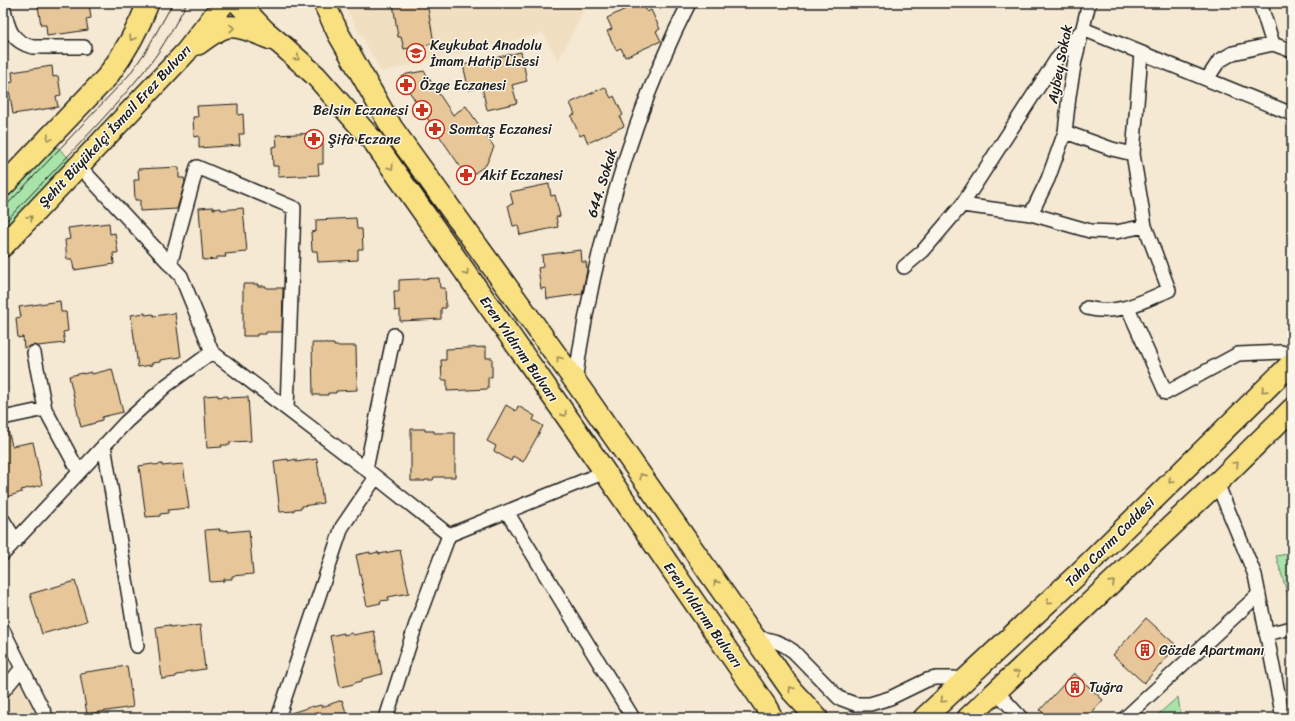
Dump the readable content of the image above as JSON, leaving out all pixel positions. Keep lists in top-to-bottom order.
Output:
{
  "streets": {
    "main road": ["Şehit Büyükelçi İsmail Erez Bulvarı", "Eren Yıldırım Bulvarı", "Taha Carım Caddesi"],
    "street": ["Aybey Sokak", "644. Sokak"]
  },
  "crossings": [
    ["644. Sokak", "Eren Yıldırım Bulvarı"]
  ],
  "places": {
    "school or university": ["Keykubat Anadolu İmam Hatip Lisesi"],
    "pharmacy": [
      "Özge Eczanesi",
      "Belsin Eczanesi",
      "Somtaş Eczanesi",
      "Şifa Eczane",
      "Akif Eczanesi"
    ],
    "building": ["Gözde Apartmanı", "Tuğra"]
  }
}
